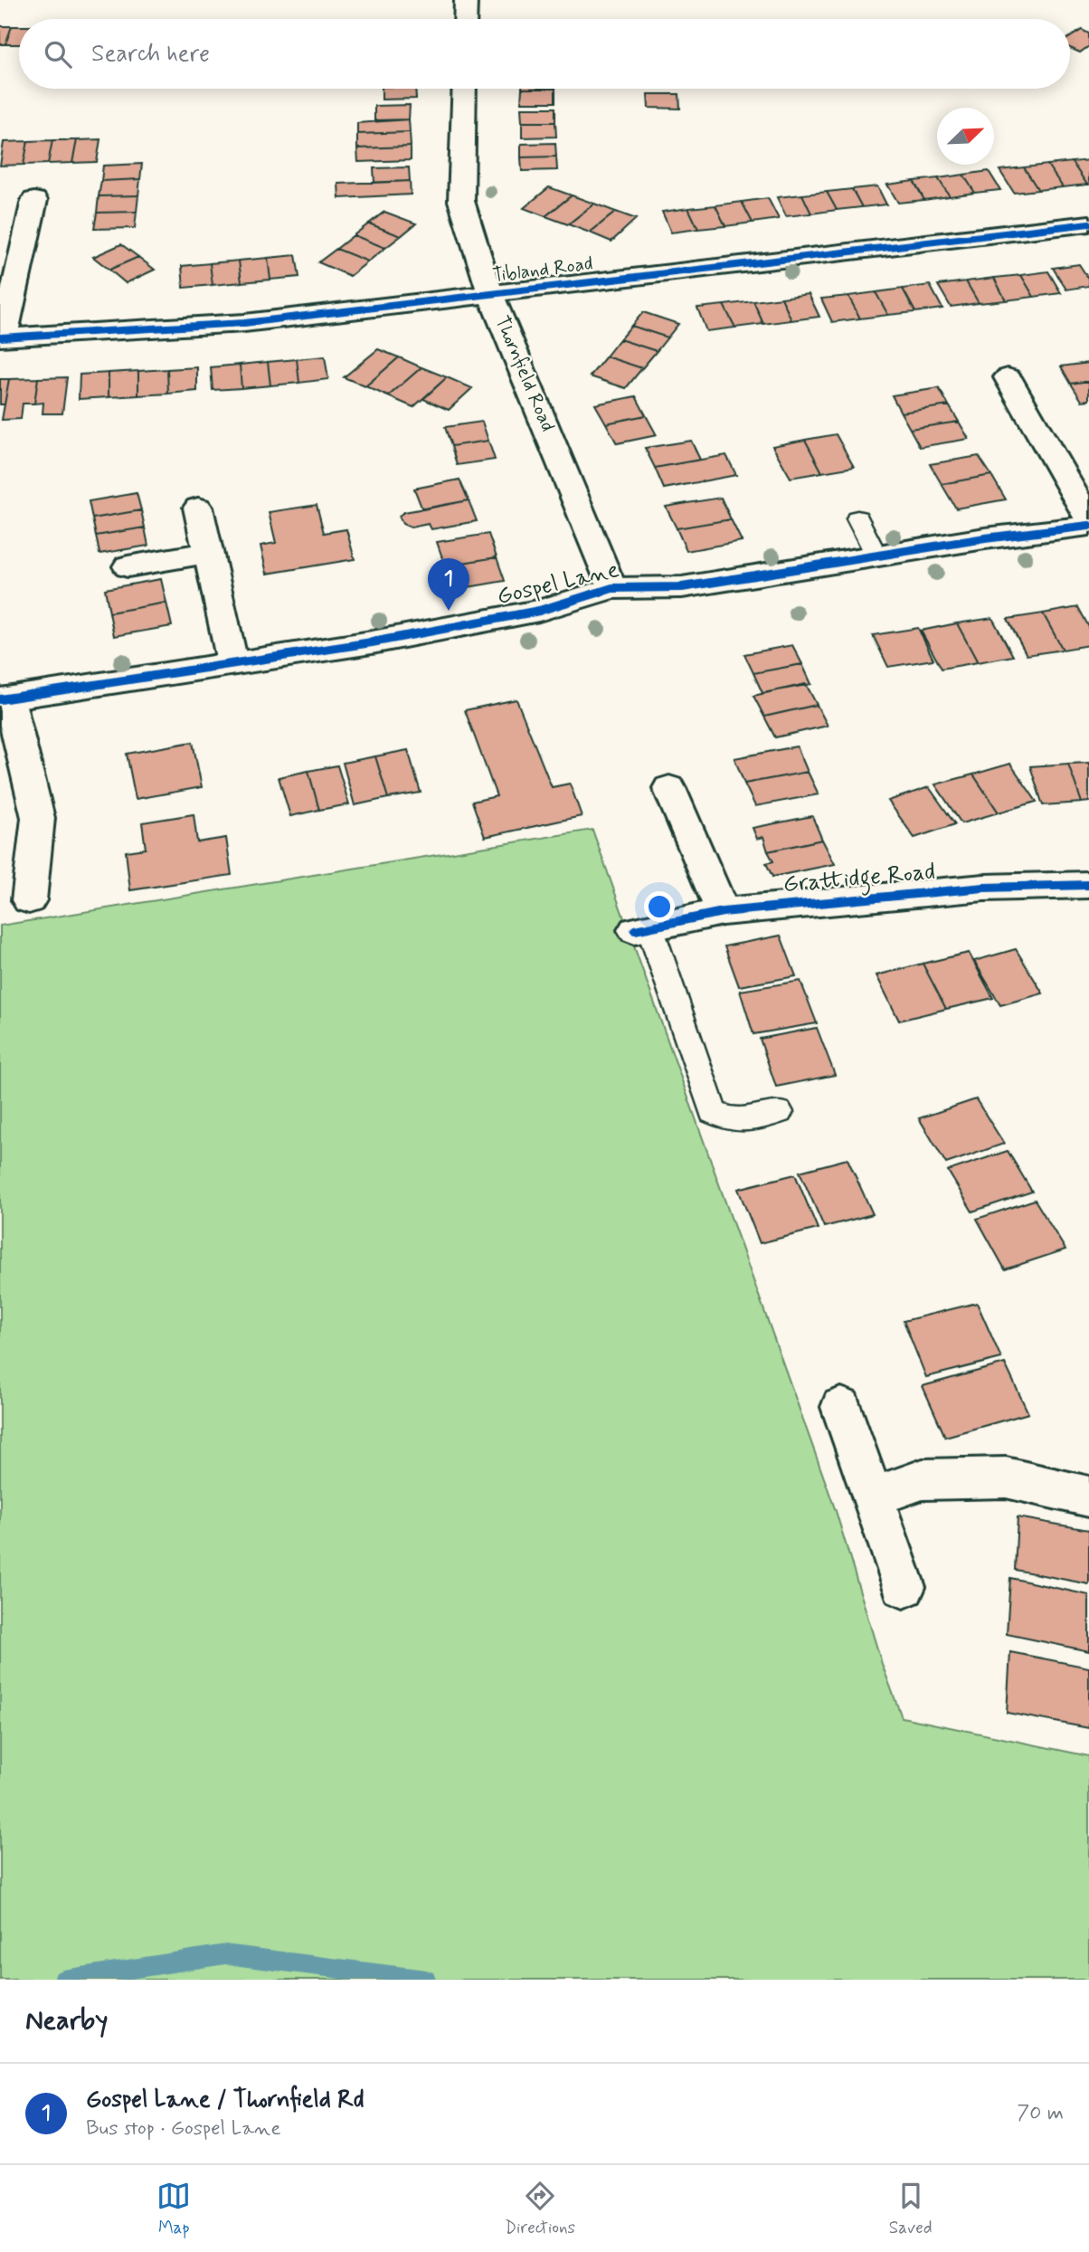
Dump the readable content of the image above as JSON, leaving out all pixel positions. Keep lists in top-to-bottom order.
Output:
{
  "streets": {
    "street": [
      "Tibland Road",
      "Thornfield Road",
      "Gospel Lane",
      "Grattidge Road"
    ]
  },
  "crossings": [
    ["Tibland Road", "Thornfield Road"],
    ["Thornfield Road", "Gospel Lane"]
  ],
  "north": "top right",
  "page": {
    "search": "Search here",
    "pins": "1",
    "heading": "Nearby",
    "list": [
      {
        "mark": "1",
        "name": "Gospel Lane / Thornfield Rd",
        "note": "Bus stop · Gospel Lane",
        "value": "70 m"
      }
    ],
    "nav": ["Map", "Directions", "Saved"]
  }
}
